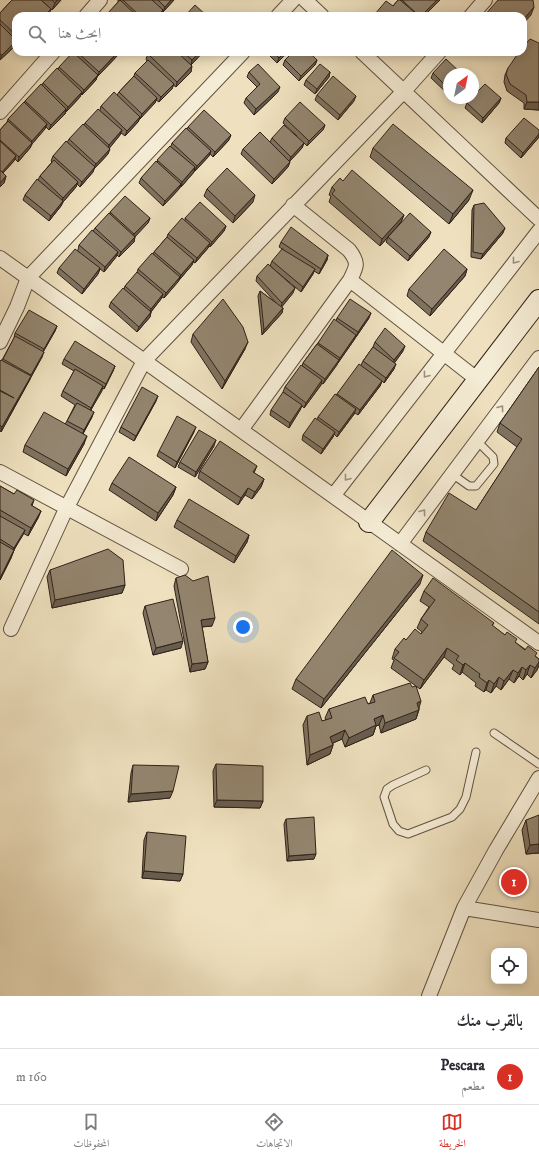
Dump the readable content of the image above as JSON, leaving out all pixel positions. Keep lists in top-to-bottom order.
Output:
{
  "north": "top right",
  "page": {
    "search": "ابحث هنا",
    "pins": "1",
    "heading": "بالقرب منك",
    "list": [
      {
        "mark": "1",
        "name": "Pescara",
        "note": "مطعم",
        "value": "160 m"
      }
    ],
    "nav": ["الخريطة", "الاتجاهات", "المحفوظات"]
  }
}
